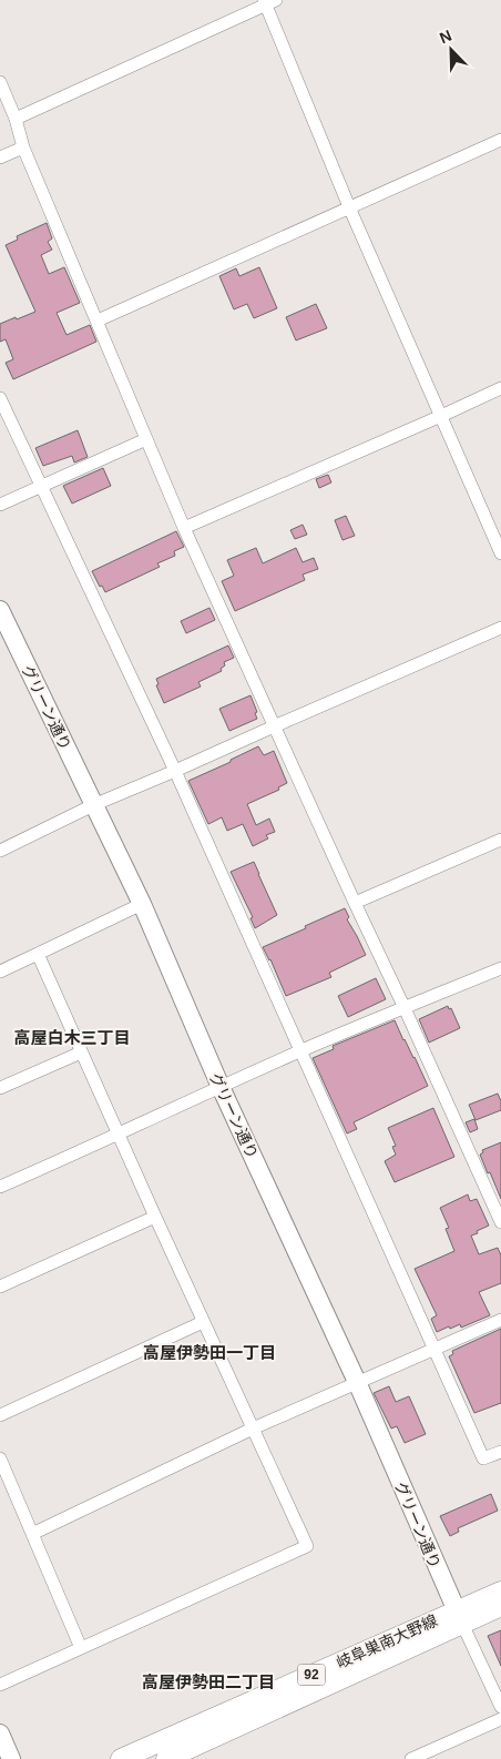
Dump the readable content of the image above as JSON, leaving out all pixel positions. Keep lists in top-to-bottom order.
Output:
{
  "streets": {
    "main road": ["岐阜巣南大野線", "92"],
    "street": ["グリーン通り"]
  },
  "crossings": [
    ["グリーン通り", "岐阜巣南大野線"]
  ],
  "districts": ["高屋白木三丁目", "高屋伊勢田一丁目", "高屋伊勢田二丁目"],
  "north": "top left"
}
